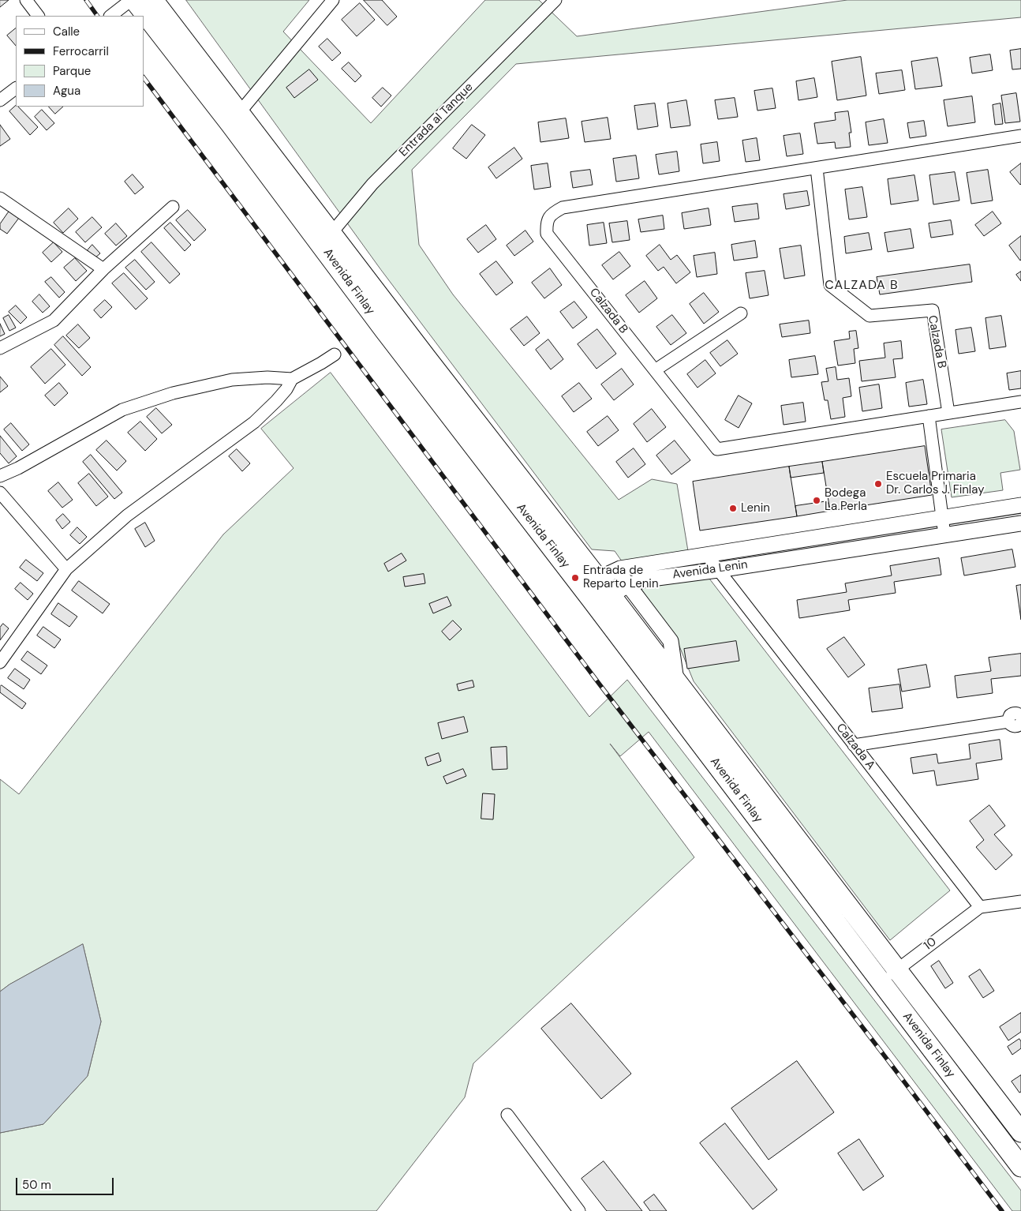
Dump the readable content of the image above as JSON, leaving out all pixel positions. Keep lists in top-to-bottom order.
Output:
{
  "streets": {
    "highway": ["Avenida Finlay"],
    "street": [
      "Entrada al Tanque",
      "Calzada B",
      "Avenida Lenin",
      "Calzada A",
      "10"
    ]
  },
  "crossings": [
    ["Entrada al Tanque", "Avenida Finlay"],
    ["Avenida Finlay", "Avenida Lenin"],
    ["Avenida Finlay", "10"],
    ["Avenida Lenin", "Calzada A"],
    ["Calzada A", "10"]
  ],
  "districts": ["CALZADA B"],
  "places": [
    "Escuela Primaria Dr. Carlos J. Finlay",
    "Bodega La Perla",
    "Lenin",
    "Entrada de Reparto Lenin"
  ],
  "legend": [
    "Calle",
    "Ferrocarril",
    "Parque",
    "Agua"
  ],
  "scale_bar": "50 m"
}
